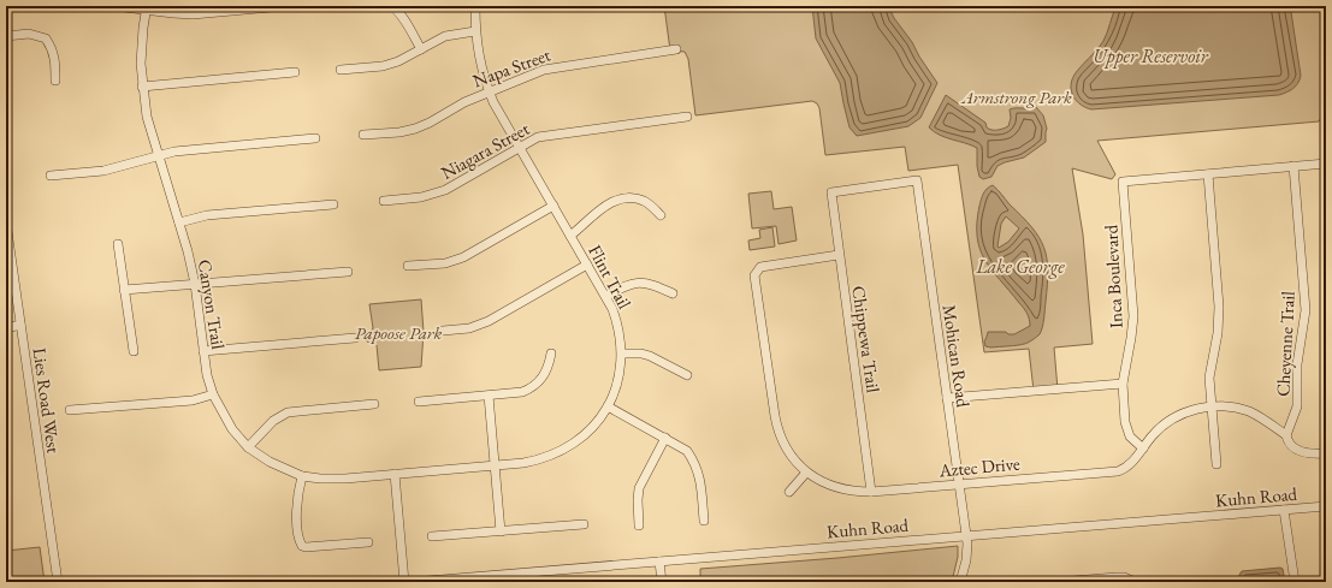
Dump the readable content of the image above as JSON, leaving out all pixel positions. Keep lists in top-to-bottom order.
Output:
{
  "streets": {
    "street": [
      "Napa Street",
      "Niagara Street",
      "Flint Trail",
      "Inca Boulevard",
      "Canyon Trail",
      "Chippewa Trail",
      "Cheyenne Trail",
      "Mohican Road",
      "Lies Road West",
      "Aztec Drive",
      "Kuhn Road"
    ]
  },
  "crossings": [
    ["Napa Street", "Flint Trail"],
    ["Niagara Street", "Flint Trail"],
    ["Flint Trail", "Canyon Trail"],
    ["Inca Boulevard", "Aztec Drive"],
    ["Chippewa Trail", "Mohican Road"],
    ["Chippewa Trail", "Aztec Drive"],
    ["Cheyenne Trail", "Aztec Drive"],
    ["Mohican Road", "Aztec Drive"],
    ["Mohican Road", "Kuhn Road"]
  ],
  "water": ["Upper Reservoir", "Lake George"],
  "parks": ["Armstrong Park", "Papoose Park"]
}
